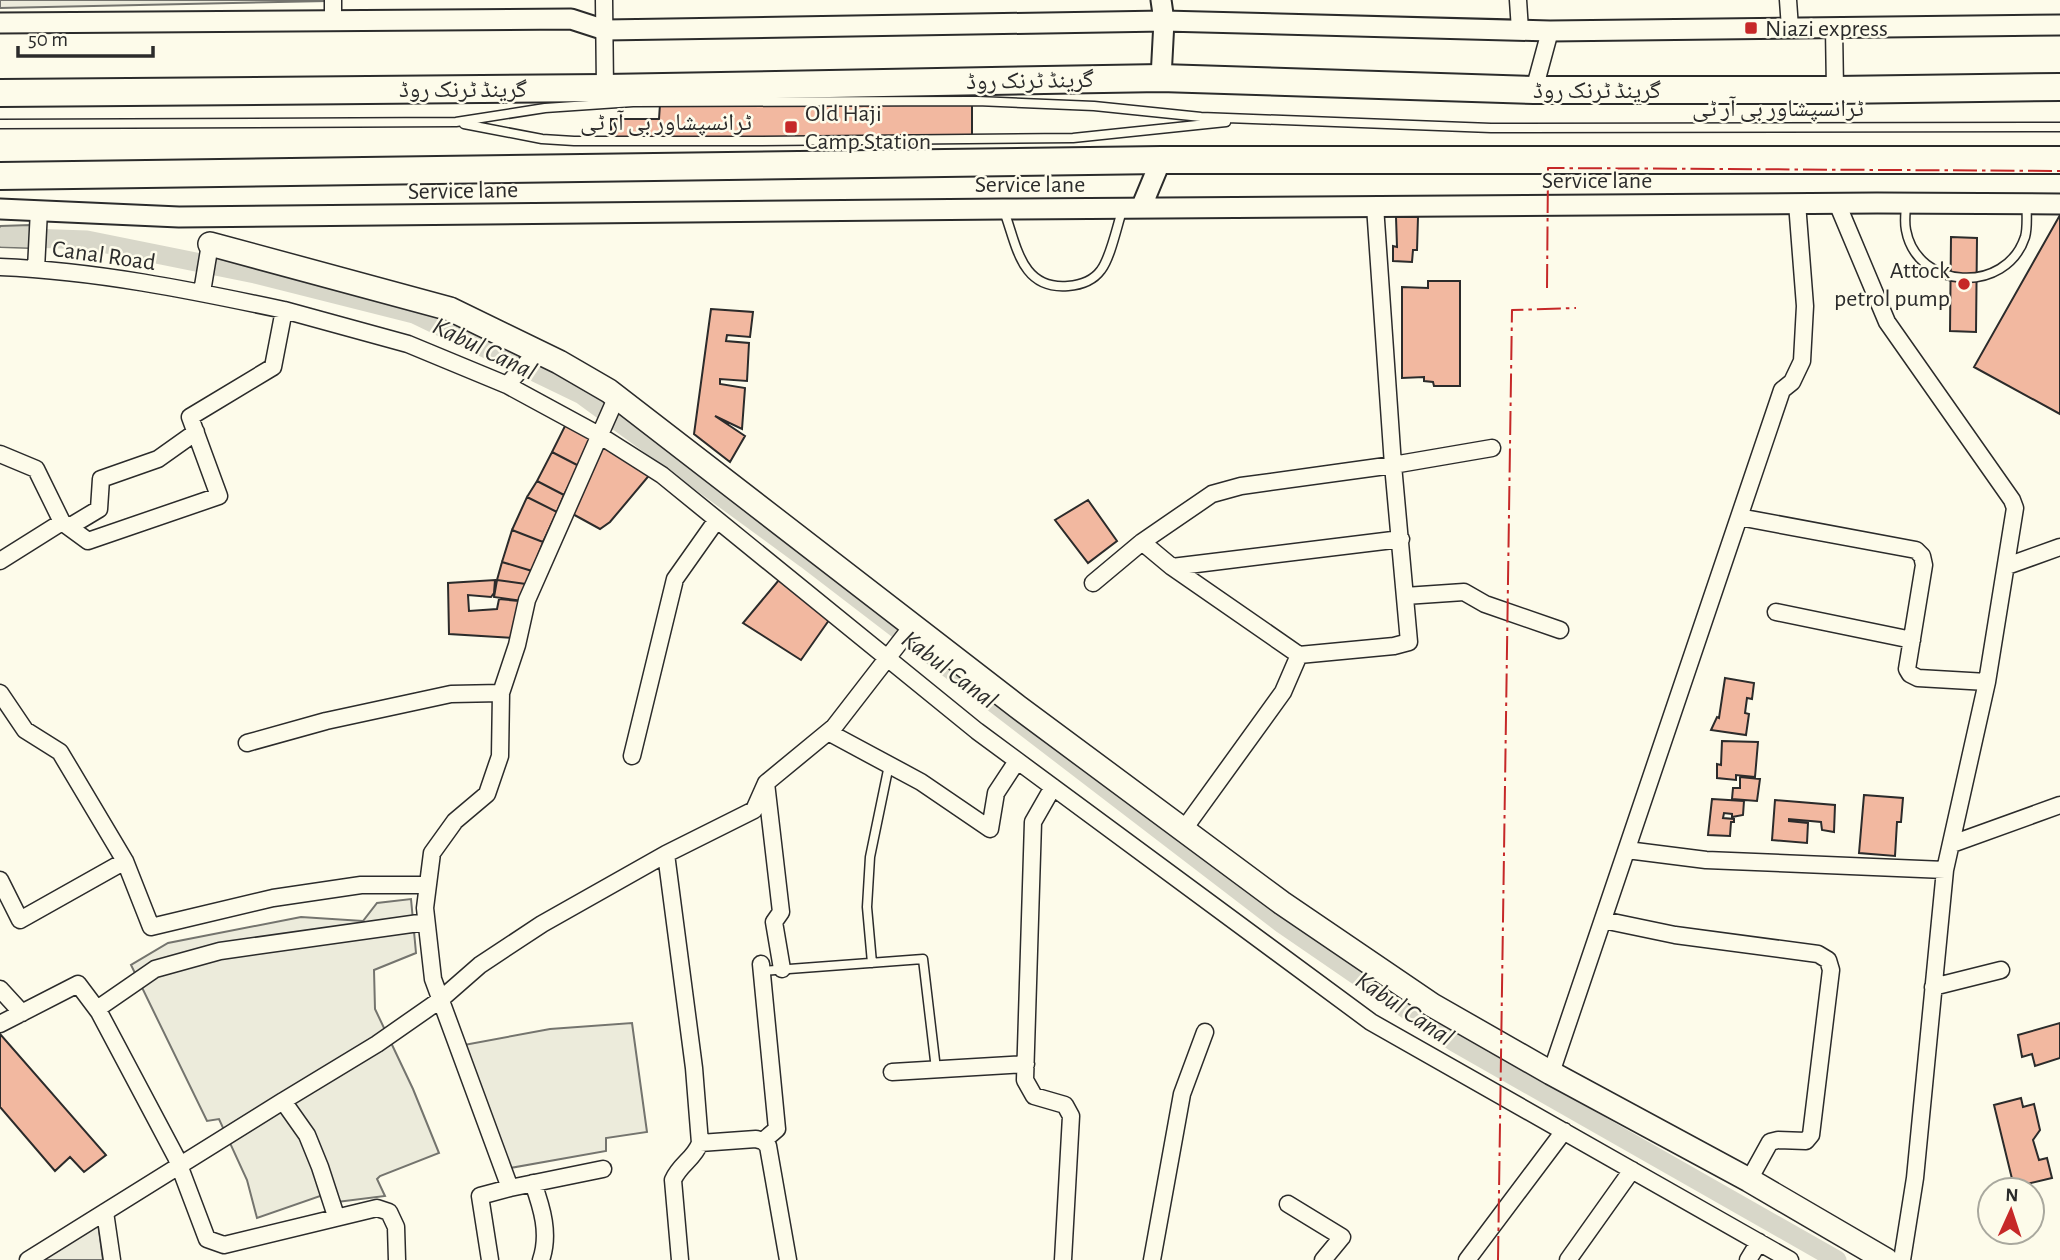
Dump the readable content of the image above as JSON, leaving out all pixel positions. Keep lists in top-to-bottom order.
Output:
{
  "streets": {
    "highway": ["گرینڈ ٹرنک روڈ"],
    "street": ["Service lane", "Canal Road"],
    "lane": ["ٹرانسپشاور بی آر ٹی"]
  },
  "water": ["Kabul Canal"],
  "places": {
    "transit": ["Niazi express", "Old Haji Camp Station"],
    "other": ["Attock petrol pump"]
  },
  "scale_bar": "50 m",
  "north": "top"
}
